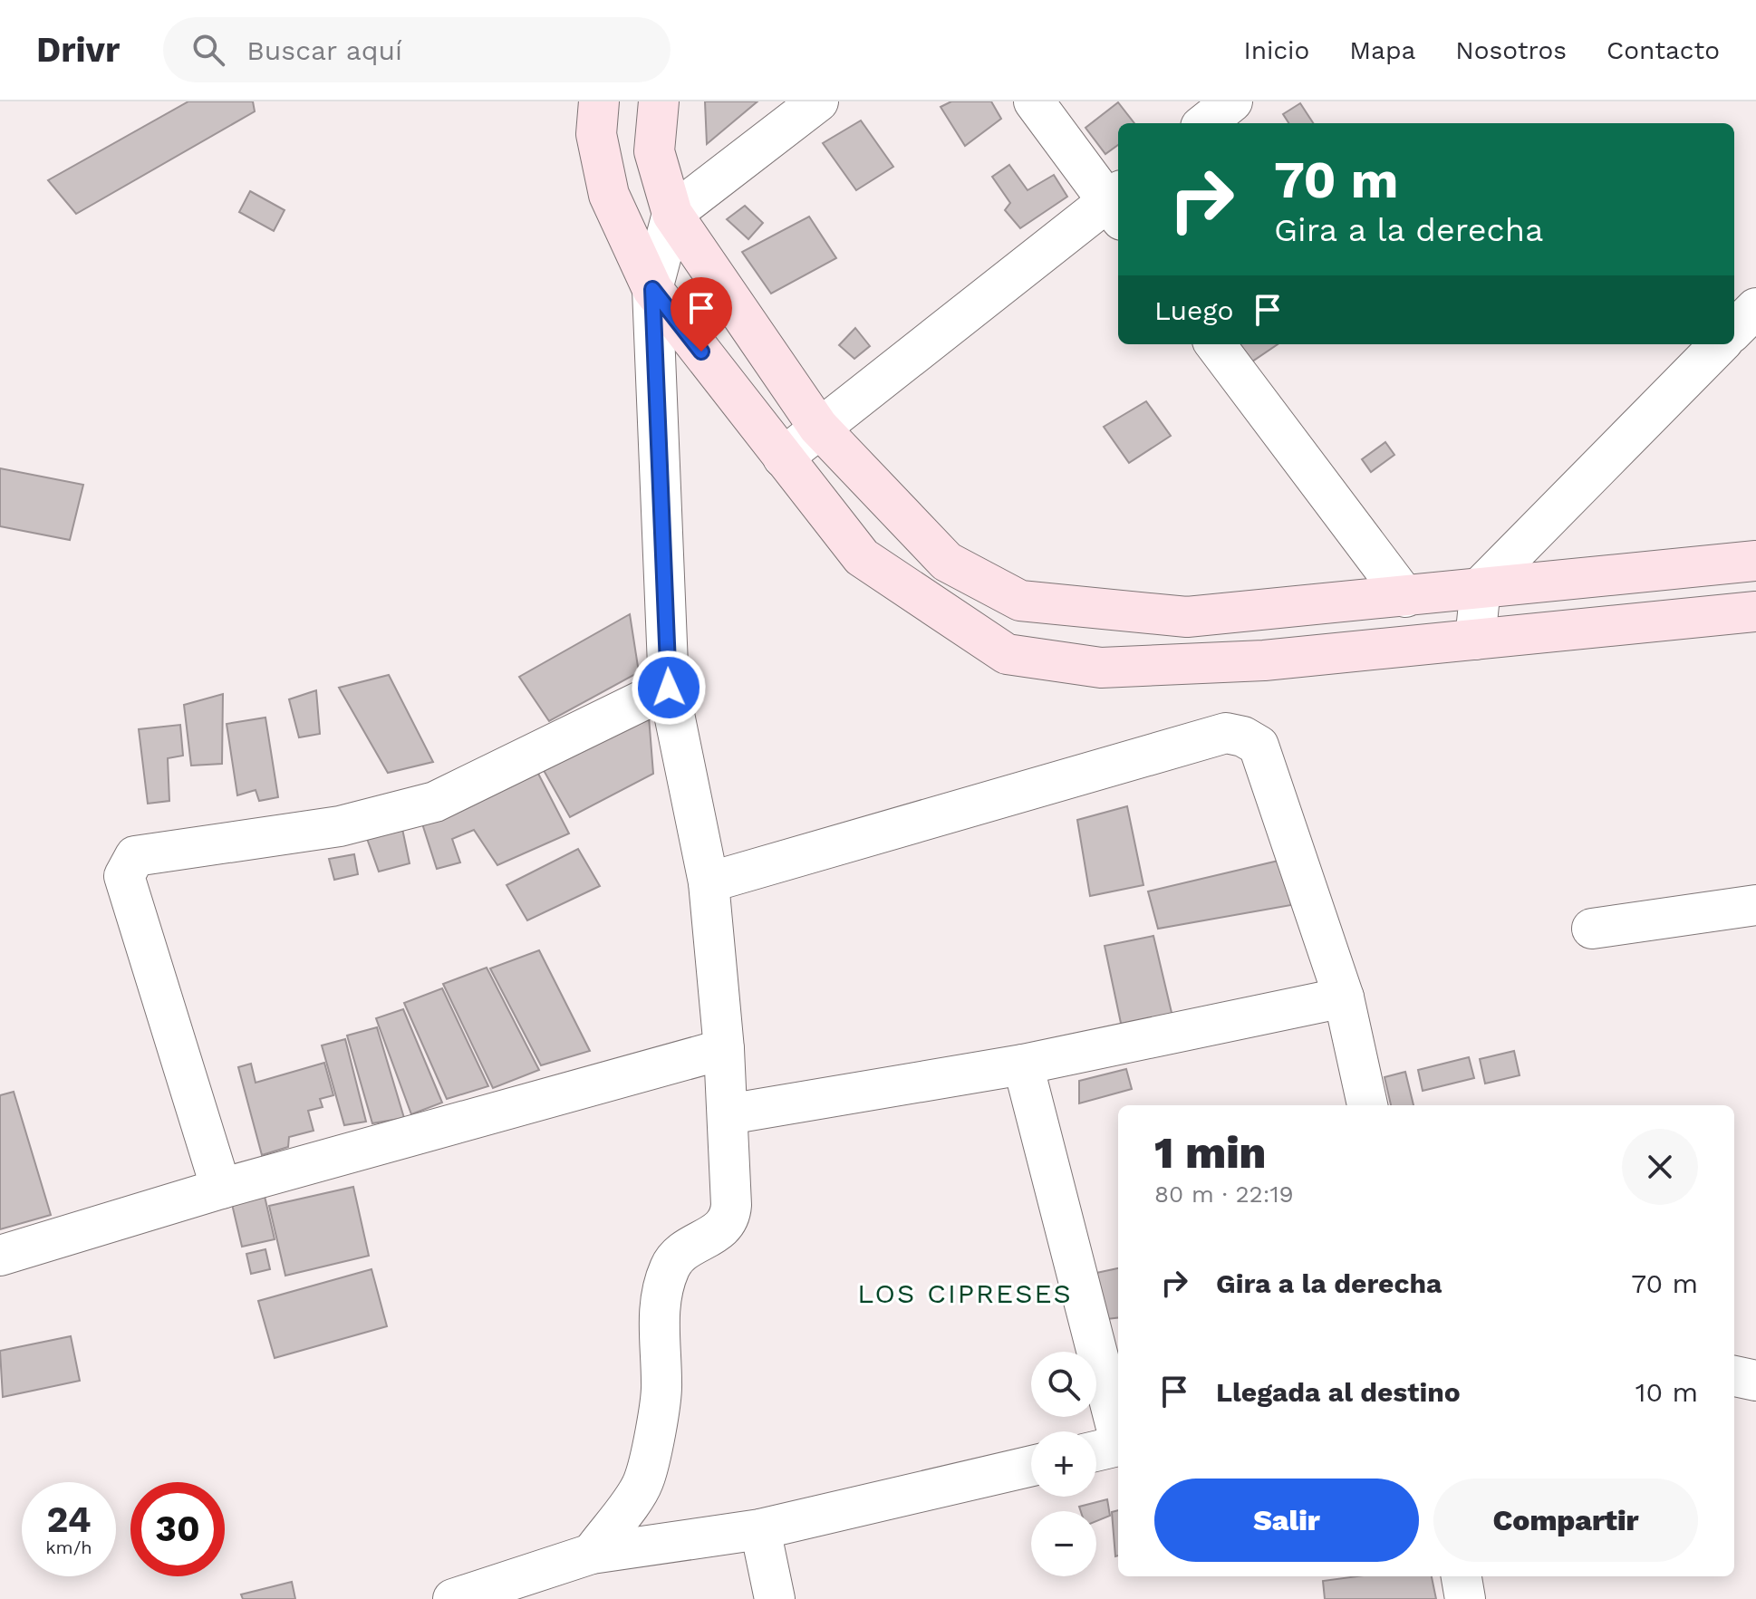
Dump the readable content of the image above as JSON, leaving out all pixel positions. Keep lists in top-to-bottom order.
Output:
{
  "districts": ["LOS CIPRESES"],
  "page": {
    "header": "Drivr",
    "search": "Buscar aquí",
    "nav": [
      "Inicio",
      "Mapa",
      "Nosotros",
      "Contacto"
    ],
    "turn": ["70 m", "Gira a la derecha"],
    "then": "Luego",
    "heading": ["1 min", "80 m · 22:19"],
    "list": [
      {
        "name": "Gira a la derecha",
        "value": "70 m"
      },
      {
        "name": "Llegada al destino",
        "value": "10 m"
      }
    ],
    "map_buttons": ["+", "−"],
    "buttons": ["Salir", "Compartir"],
    "speed": "24 km/h",
    "limit": "30"
  }
}
